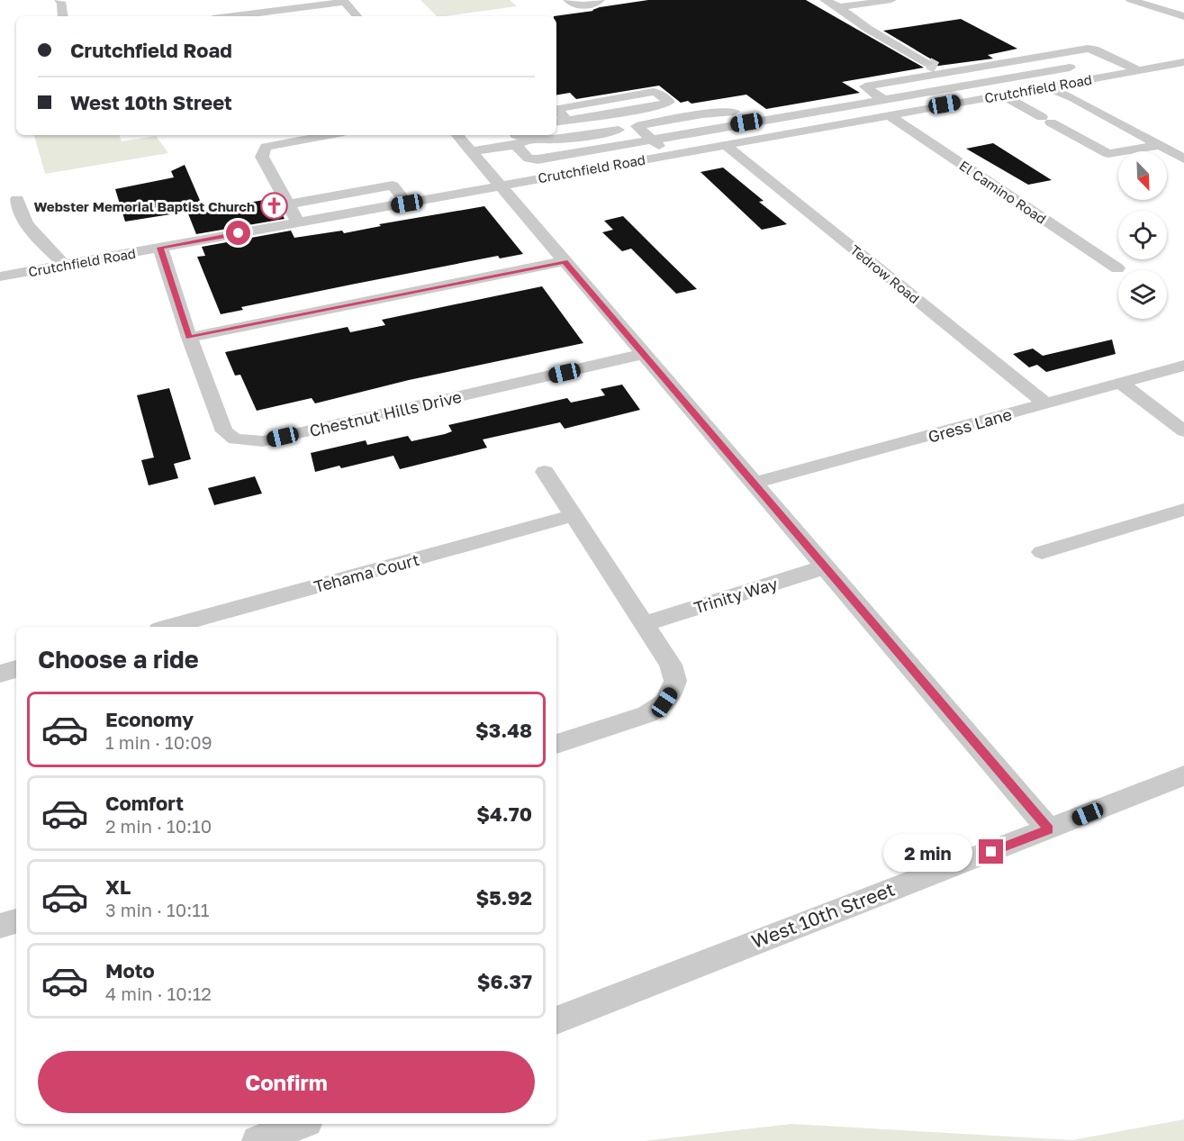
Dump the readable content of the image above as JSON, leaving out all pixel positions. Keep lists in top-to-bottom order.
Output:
{
  "streets": {
    "street": [
      "Crutchfield Road",
      "El Camino Road",
      "Tedrow Road",
      "Chestnut Hills Drive",
      "Gress Lane",
      "Tehama Court",
      "Trinity Way",
      "West 10th Street"
    ]
  },
  "crossings": [
    ["Crutchfield Road", "El Camino Road"],
    ["Crutchfield Road", "Tedrow Road"],
    ["Crutchfield Road", "Chestnut Hills Drive"],
    ["Tedrow Road", "Gress Lane"]
  ],
  "places": {
    "church": ["Webster Memorial Baptist Church"]
  },
  "north": "bottom right",
  "page": {
    "banner": ["Crutchfield Road", "West 10th Street"],
    "heading": "Choose a ride",
    "list": [
      {
        "name": "Economy",
        "note": "1 min · 10:09",
        "value": "$3.48"
      },
      {
        "name": "Comfort",
        "note": "2 min · 10:10",
        "value": "$4.70"
      },
      {
        "name": "XL",
        "note": "3 min · 10:11",
        "value": "$5.92"
      },
      {
        "name": "Moto",
        "note": "4 min · 10:12",
        "value": "$6.37"
      }
    ],
    "bubble": "2 min",
    "buttons": "Confirm"
  }
}
